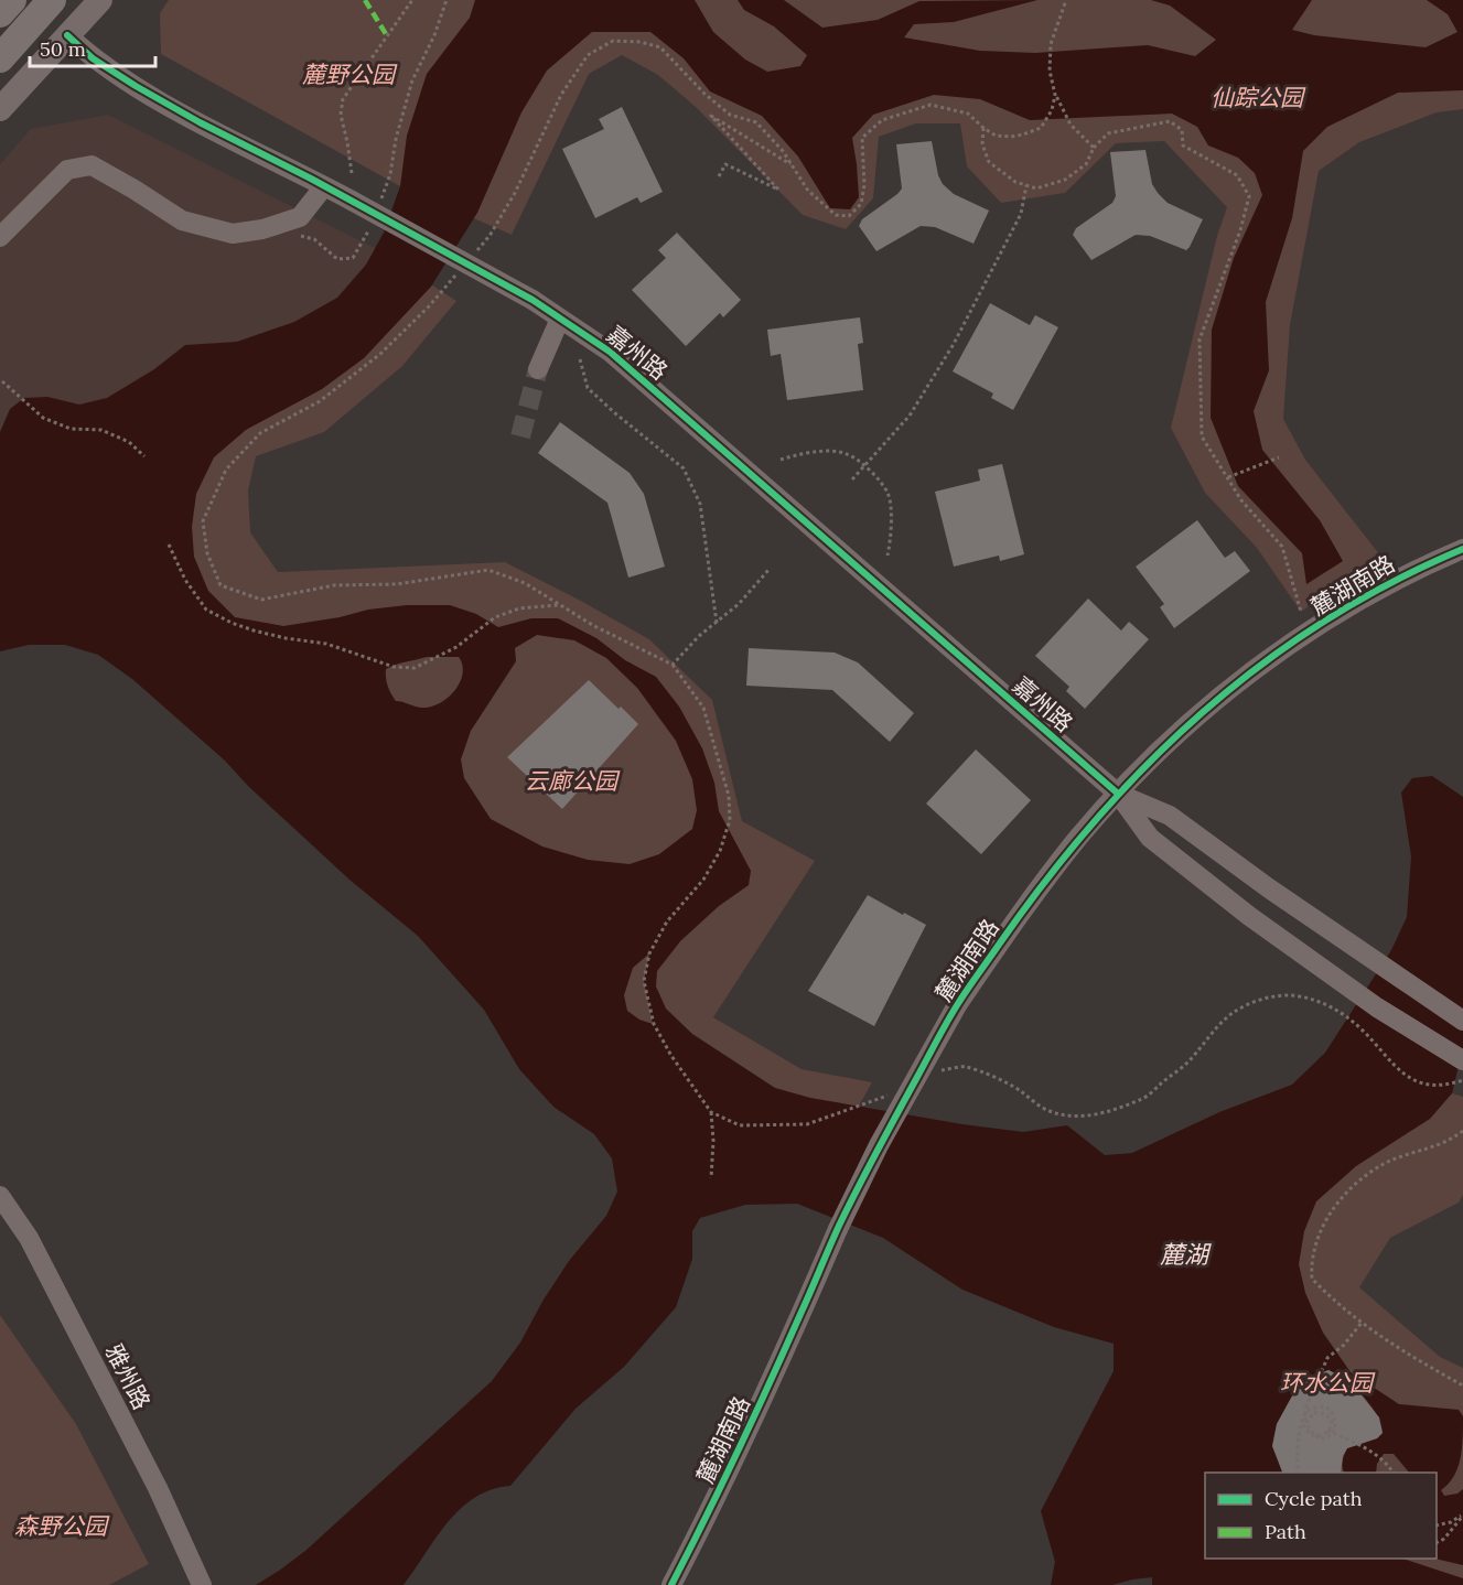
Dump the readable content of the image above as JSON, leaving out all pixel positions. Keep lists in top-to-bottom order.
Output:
{
  "streets": {
    "street": ["嘉州路", "麓湖南路", "雅州路"]
  },
  "crossings": [
    ["嘉州路", "麓湖南路"]
  ],
  "water": ["麓湖"],
  "parks": [
    "麓野公园",
    "仙踪公园",
    "云廊公园",
    "环水公园",
    "森野公园"
  ],
  "legend": ["Cycle path", "Path"],
  "scale_bar": "50 m"
}
